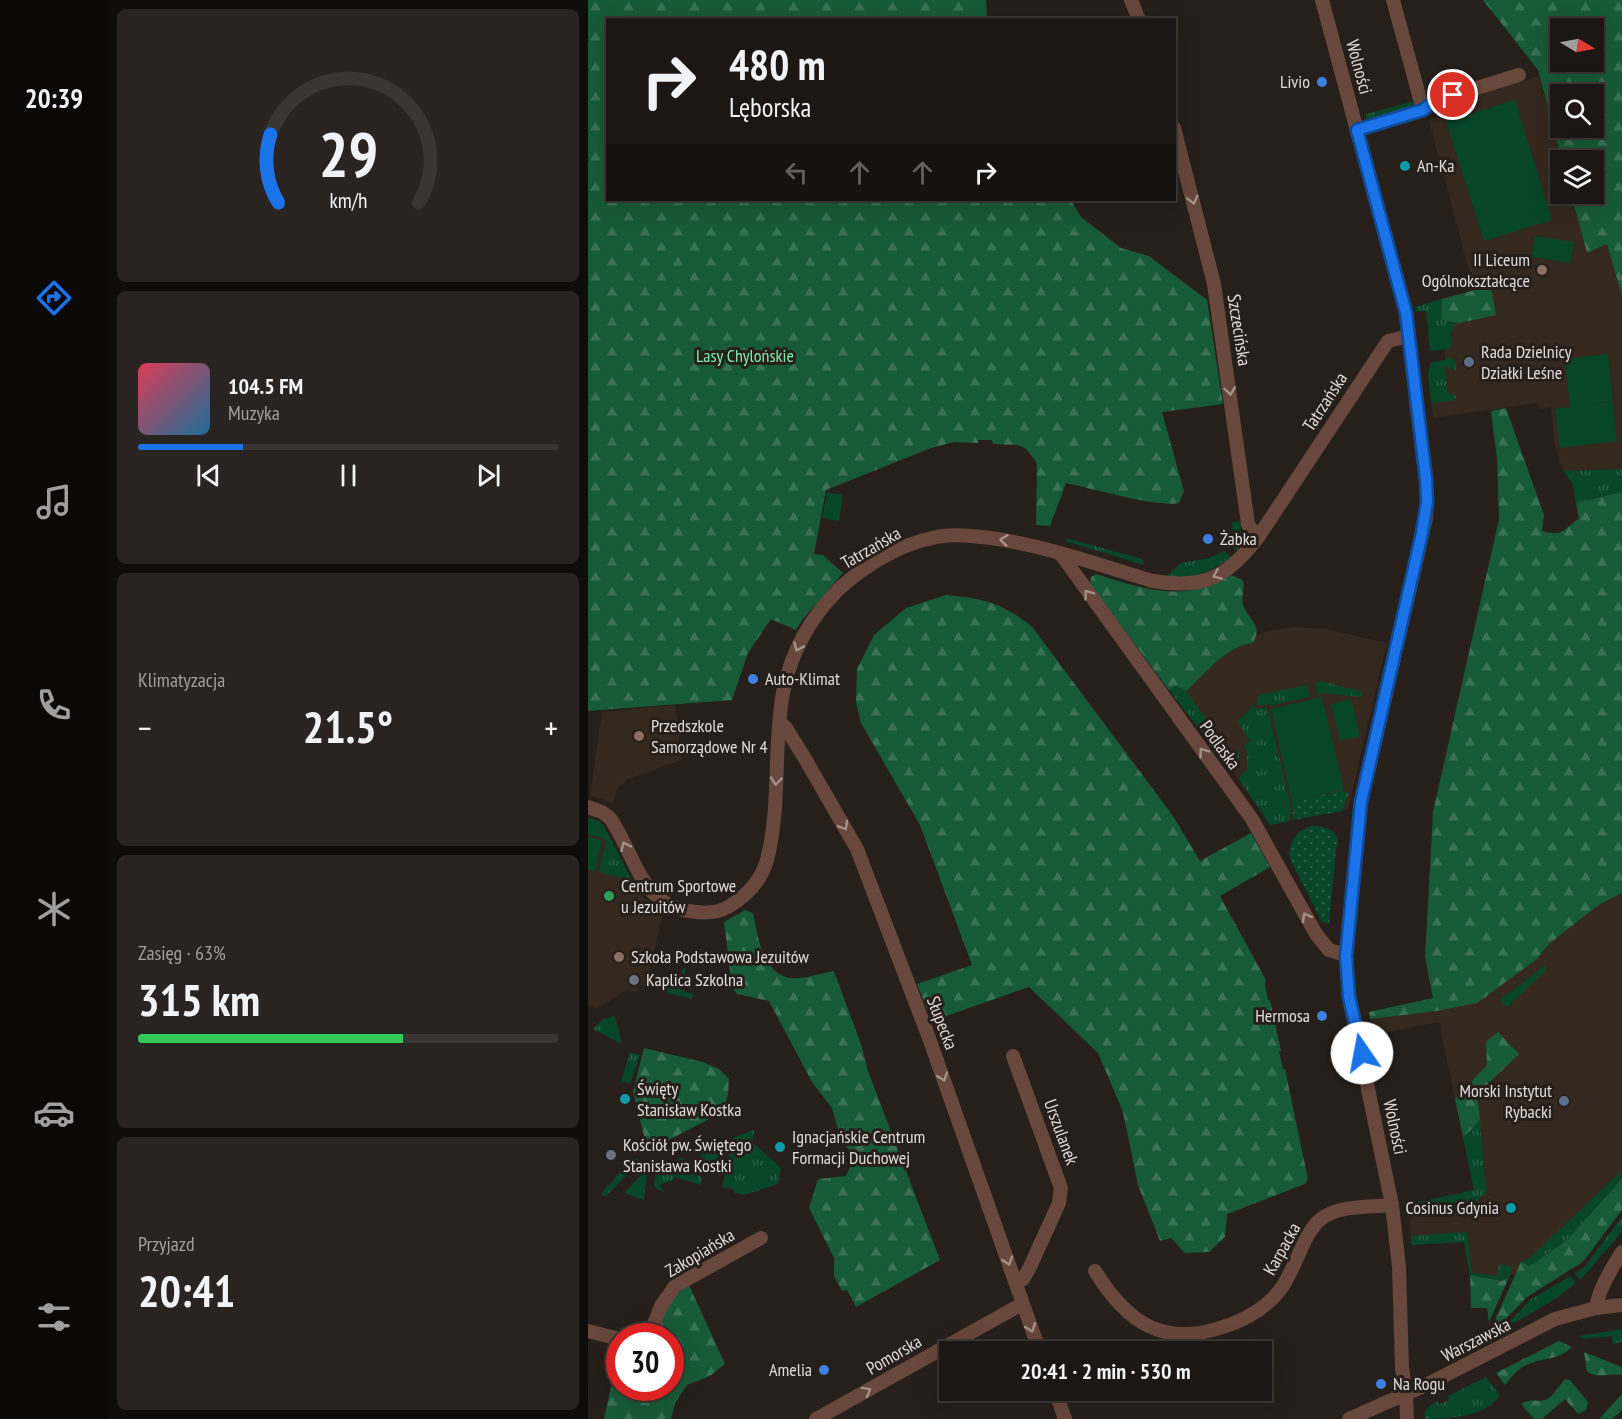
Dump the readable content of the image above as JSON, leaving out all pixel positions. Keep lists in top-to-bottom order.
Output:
{
  "streets": {
    "street": [
      "Wolności",
      "Szczecińska",
      "Tatrzańska",
      "Podlaska",
      "Słupecka",
      "Urszulanek",
      "Karpacka",
      "Zakopiańska",
      "Warszawska",
      "Pomorska"
    ]
  },
  "crossings": [
    ["Wolności", "Tatrzańska"],
    ["Wolności", "Podlaska"],
    ["Wolności", "Karpacka"],
    ["Wolności", "Warszawska"],
    ["Szczecińska", "Tatrzańska"],
    ["Tatrzańska", "Podlaska"],
    ["Tatrzańska", "Słupecka"],
    ["Słupecka", "Urszulanek"],
    ["Słupecka", "Pomorska"]
  ],
  "one_way": [
    "Szczecińska",
    "Podlaska",
    "Słupecka",
    "Pomorska"
  ],
  "parks": ["Lasy Chylońskie"],
  "places": [
    "Livio",
    "An-Ka",
    "II Liceum Ogólnokształcące",
    "Rada Dzielnicy Działki Leśne",
    "Żabka",
    "Auto-Klimat",
    "Przedszkole Samorządowe Nr 4",
    "Centrum Sportowe u Jezuitów",
    "Szkoła Podstawowa Jezuitów",
    "Kaplica Szkolna",
    "Hermosa",
    "Święty Stanisław Kostka",
    "Morski Instytut Rybacki",
    "Ignacjańskie Centrum Formacji Duchowej",
    "Kościół pw. Świętego Stanisława Kostki",
    "Cosinus Gdynia",
    "Amelia",
    "Na Rogu"
  ],
  "north": "right",
  "page": {
    "tabs": "20:39",
    "turn": ["480 m", "Lęborska"],
    "song": ["104.5 FM", "Muzyka"],
    "tile": [
      "Klimatyzacja",
      ["Zasięg · 63%", "315 km"],
      ["Przyjazd", "20:41"]
    ],
    "heat": ["−", "21.5°", "+"],
    "limit": "30",
    "trip": "20:41 · 2 min · 530 m",
    "gauge": ["29", "km/h"]
  }
}
